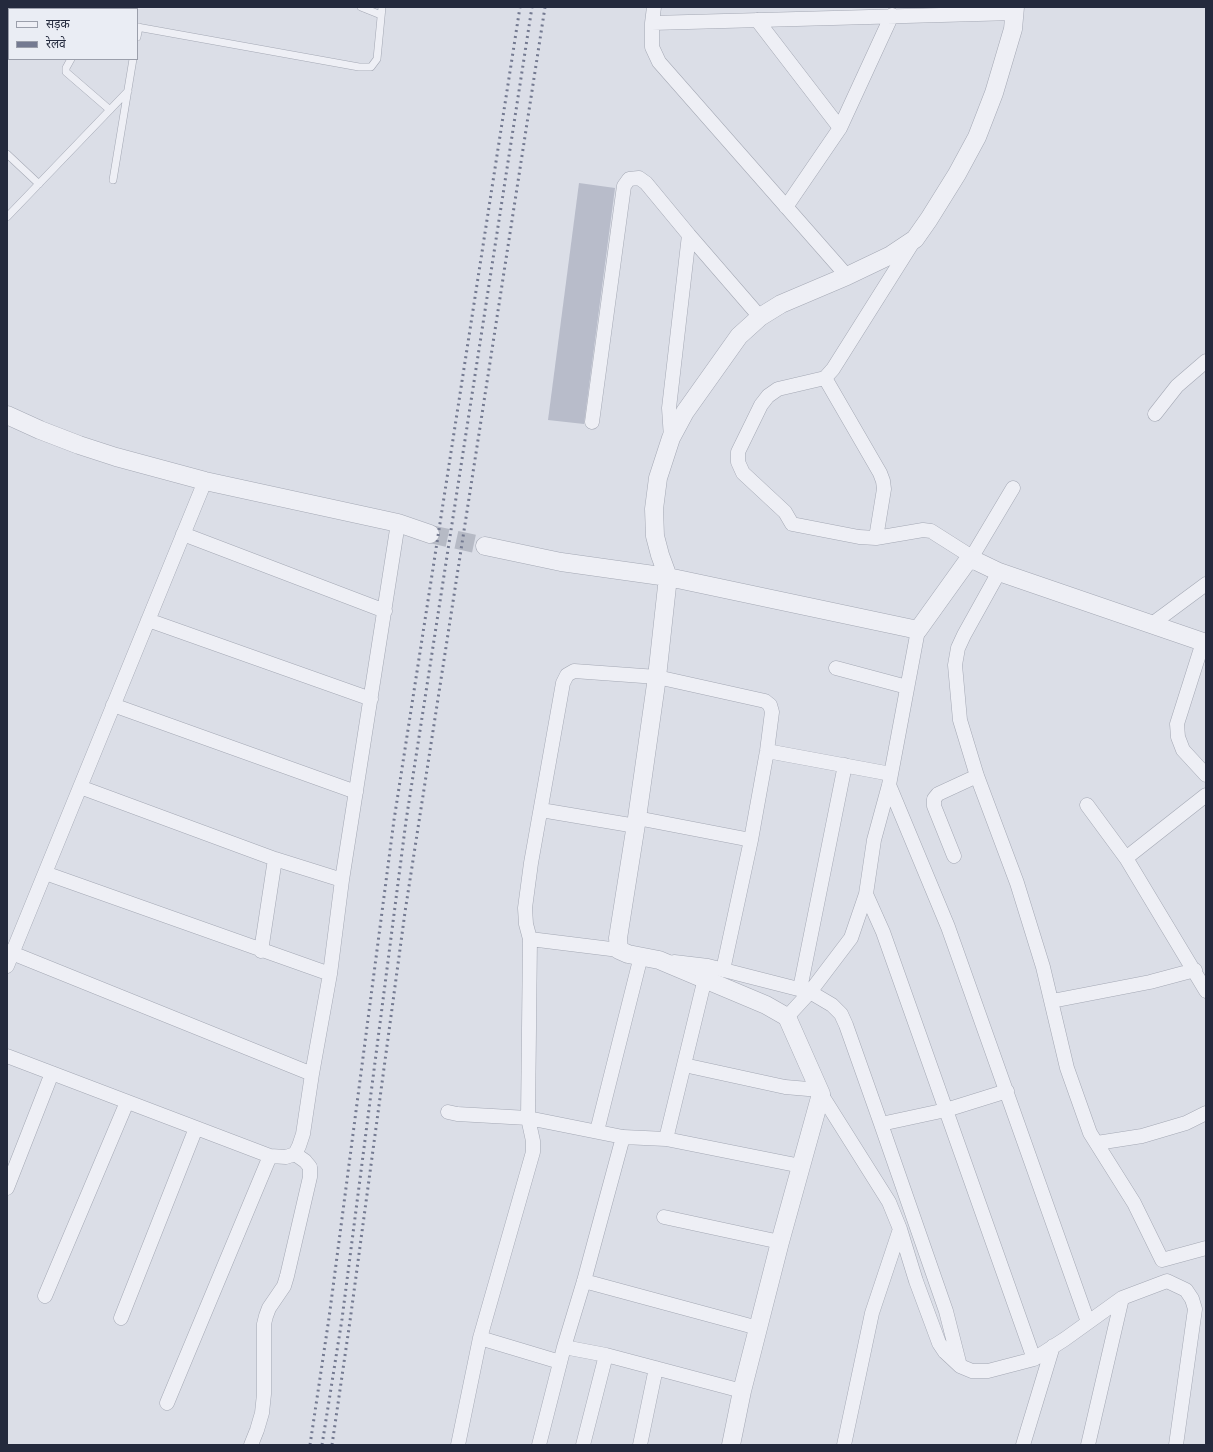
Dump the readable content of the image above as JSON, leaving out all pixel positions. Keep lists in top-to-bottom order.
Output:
{
  "legend": ["सड़क", "रेलवे"]
}
